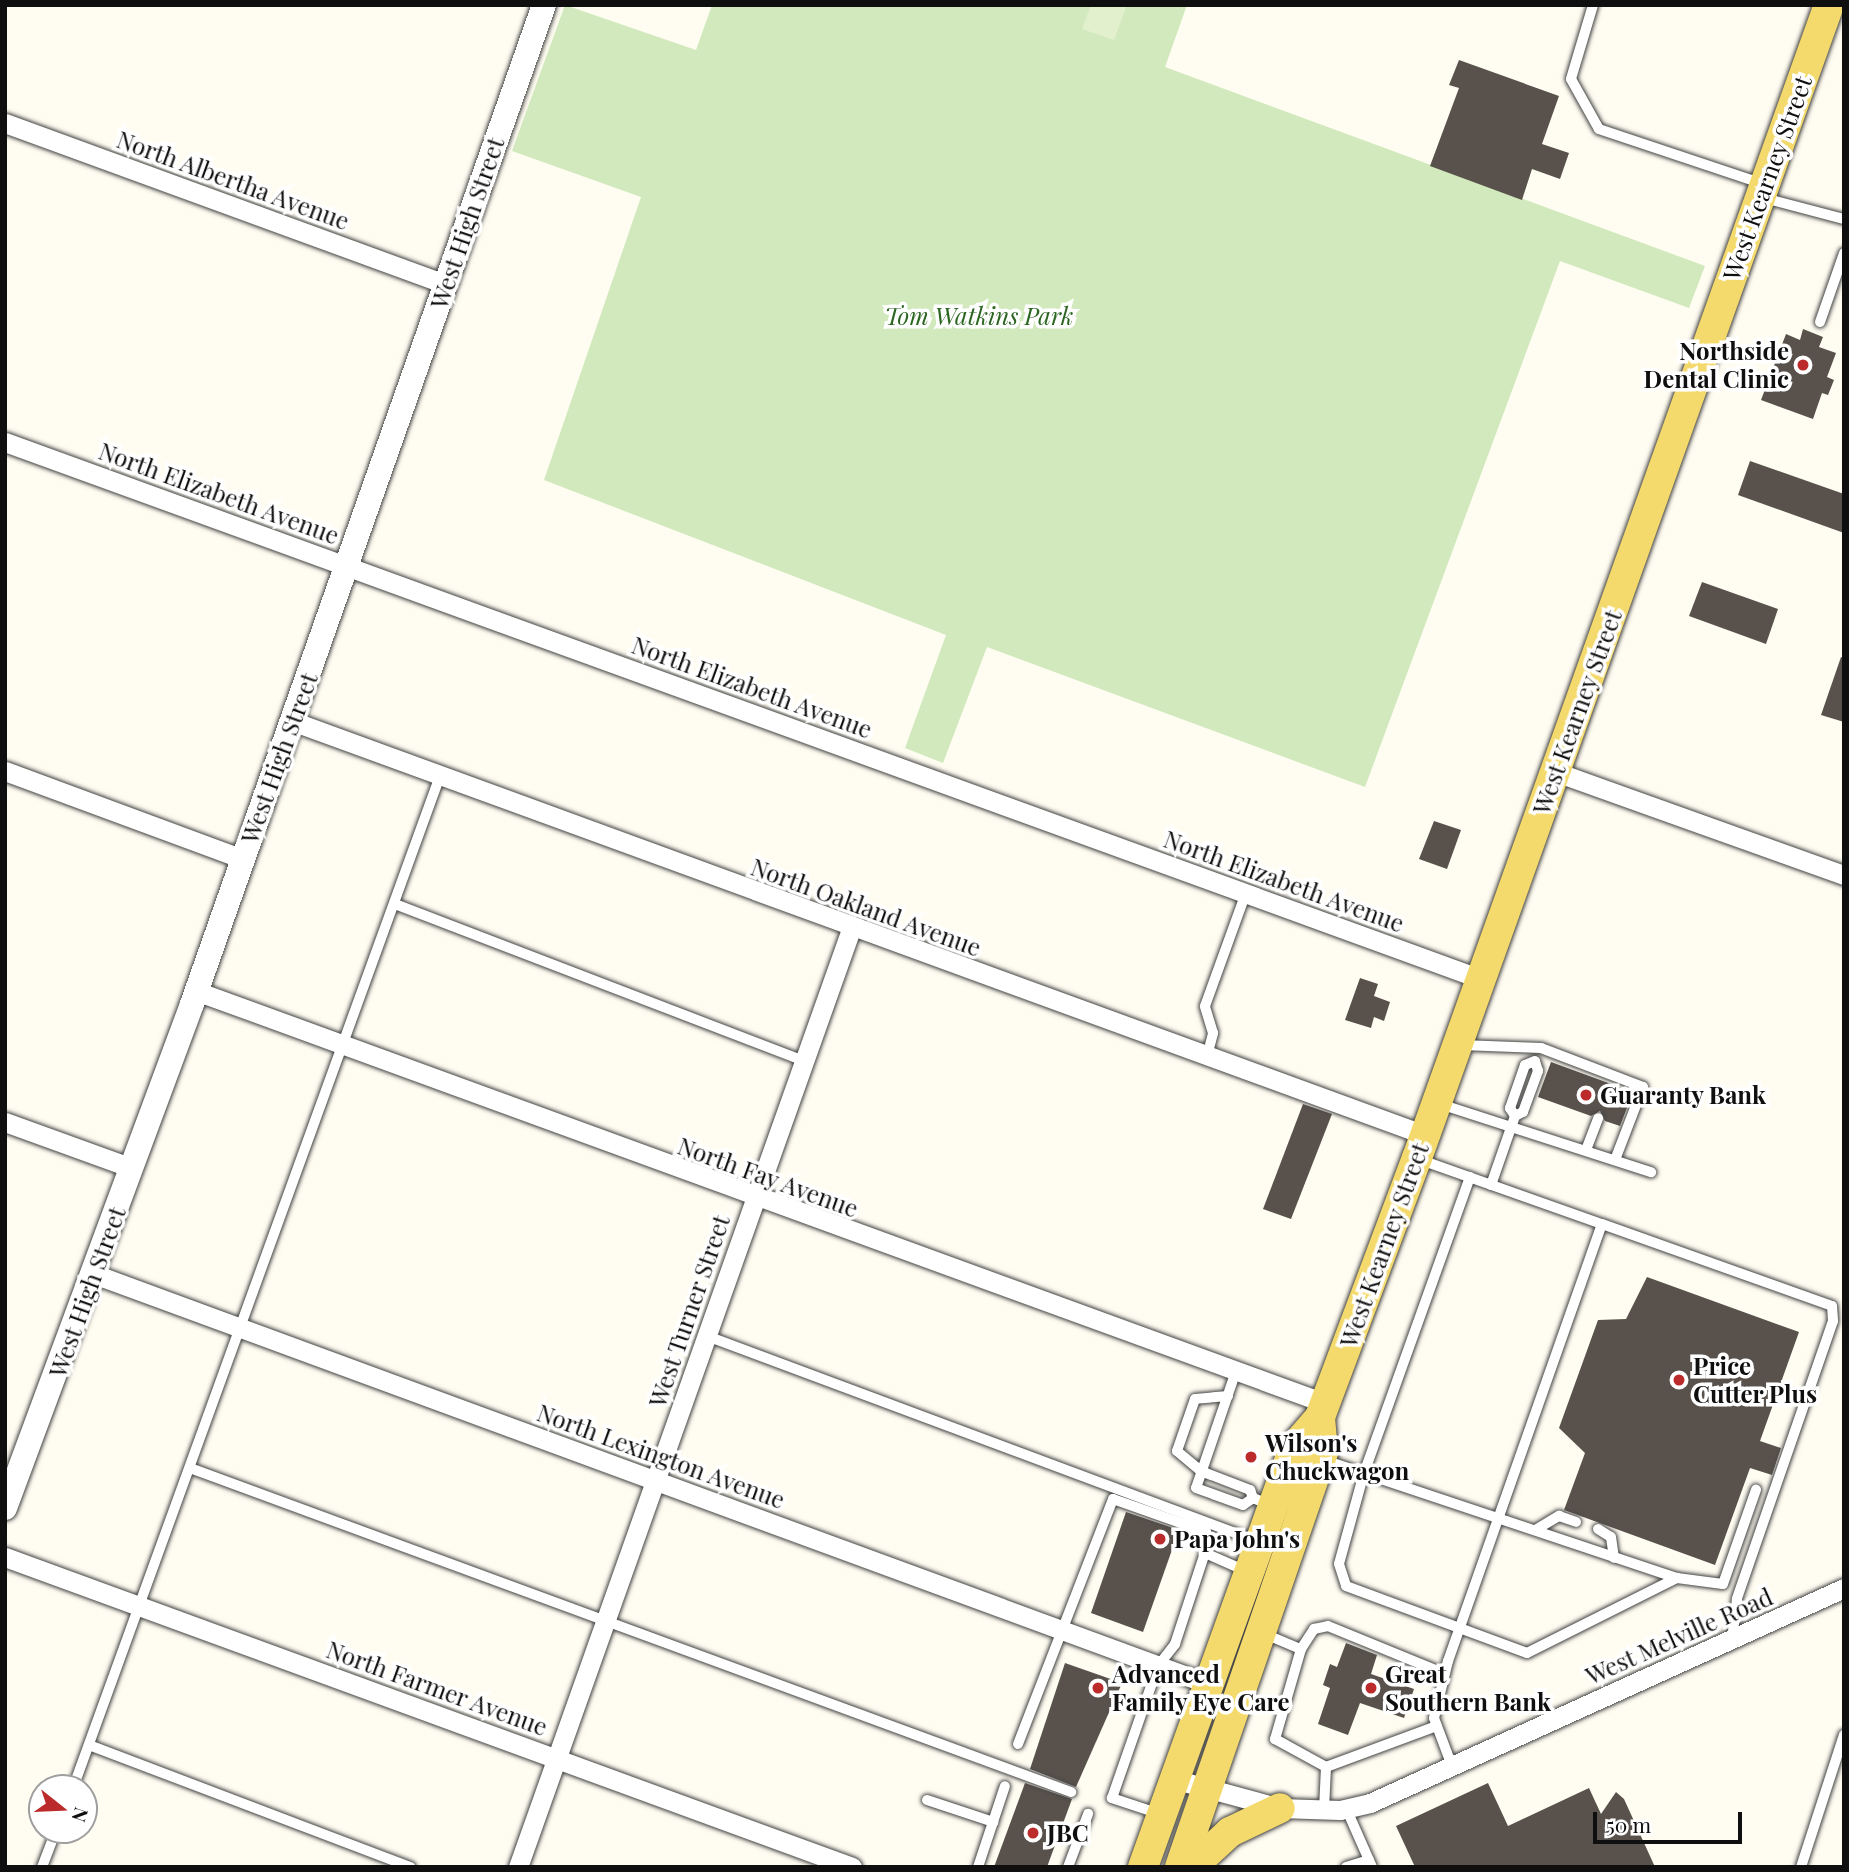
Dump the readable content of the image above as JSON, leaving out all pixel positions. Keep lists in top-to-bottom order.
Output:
{
  "streets": {
    "main road": ["West Kearney Street"],
    "street": [
      "North Albertha Avenue",
      "West High Street",
      "North Elizabeth Avenue",
      "North Oakland Avenue",
      "North Fay Avenue",
      "West Turner Street",
      "North Lexington Avenue",
      "West Melville Road",
      "North Farmer Avenue"
    ]
  },
  "crossings": [
    ["West Kearney Street", "North Elizabeth Avenue"],
    ["West Kearney Street", "North Oakland Avenue"],
    ["West Kearney Street", "North Fay Avenue"],
    ["West Kearney Street", "North Lexington Avenue"],
    ["West Kearney Street", "West Melville Road"],
    ["North Albertha Avenue", "West High Street"],
    ["West High Street", "North Elizabeth Avenue"],
    ["West High Street", "North Oakland Avenue"],
    ["West High Street", "North Fay Avenue"],
    ["West High Street", "North Lexington Avenue"],
    ["North Oakland Avenue", "West Turner Street"],
    ["North Fay Avenue", "West Turner Street"],
    ["West Turner Street", "North Lexington Avenue"],
    ["West Turner Street", "North Farmer Avenue"]
  ],
  "parks": ["Tom Watkins Park"],
  "places": [
    "Northside Dental Clinic",
    "Guaranty Bank",
    "Price Cutter Plus",
    "Wilson's Chuckwagon",
    "Papa John's",
    "Advanced Family Eye Care",
    "Great Southern Bank",
    "JBC"
  ],
  "scale_bar": "50 m",
  "north": "right"
}
